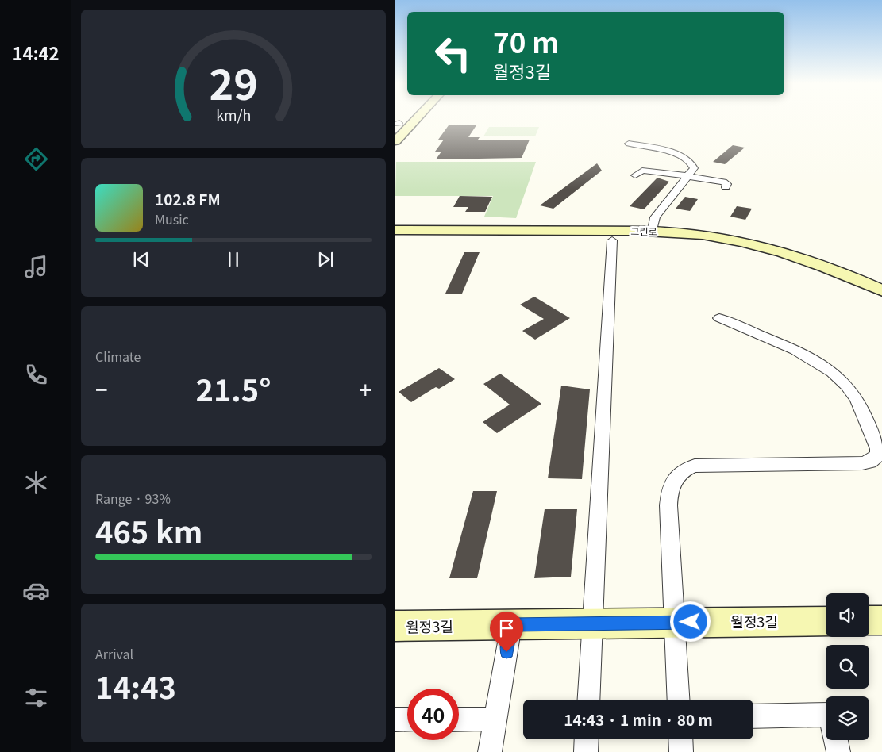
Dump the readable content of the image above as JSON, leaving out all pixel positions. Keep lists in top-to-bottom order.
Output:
{
  "streets": {
    "street": ["그린로", "월정3길"]
  },
  "page": {
    "tabs": "14:42",
    "turn": ["70 m", "월정3길"],
    "song": ["102.8 FM", "Music"],
    "tile": [
      "Climate",
      ["Range · 93%", "465 km"],
      ["Arrival", "14:43"]
    ],
    "heat": ["−", "21.5°", "+"],
    "limit": "40",
    "trip": "14:43 · 1 min · 80 m",
    "gauge": ["29", "km/h"]
  }
}
